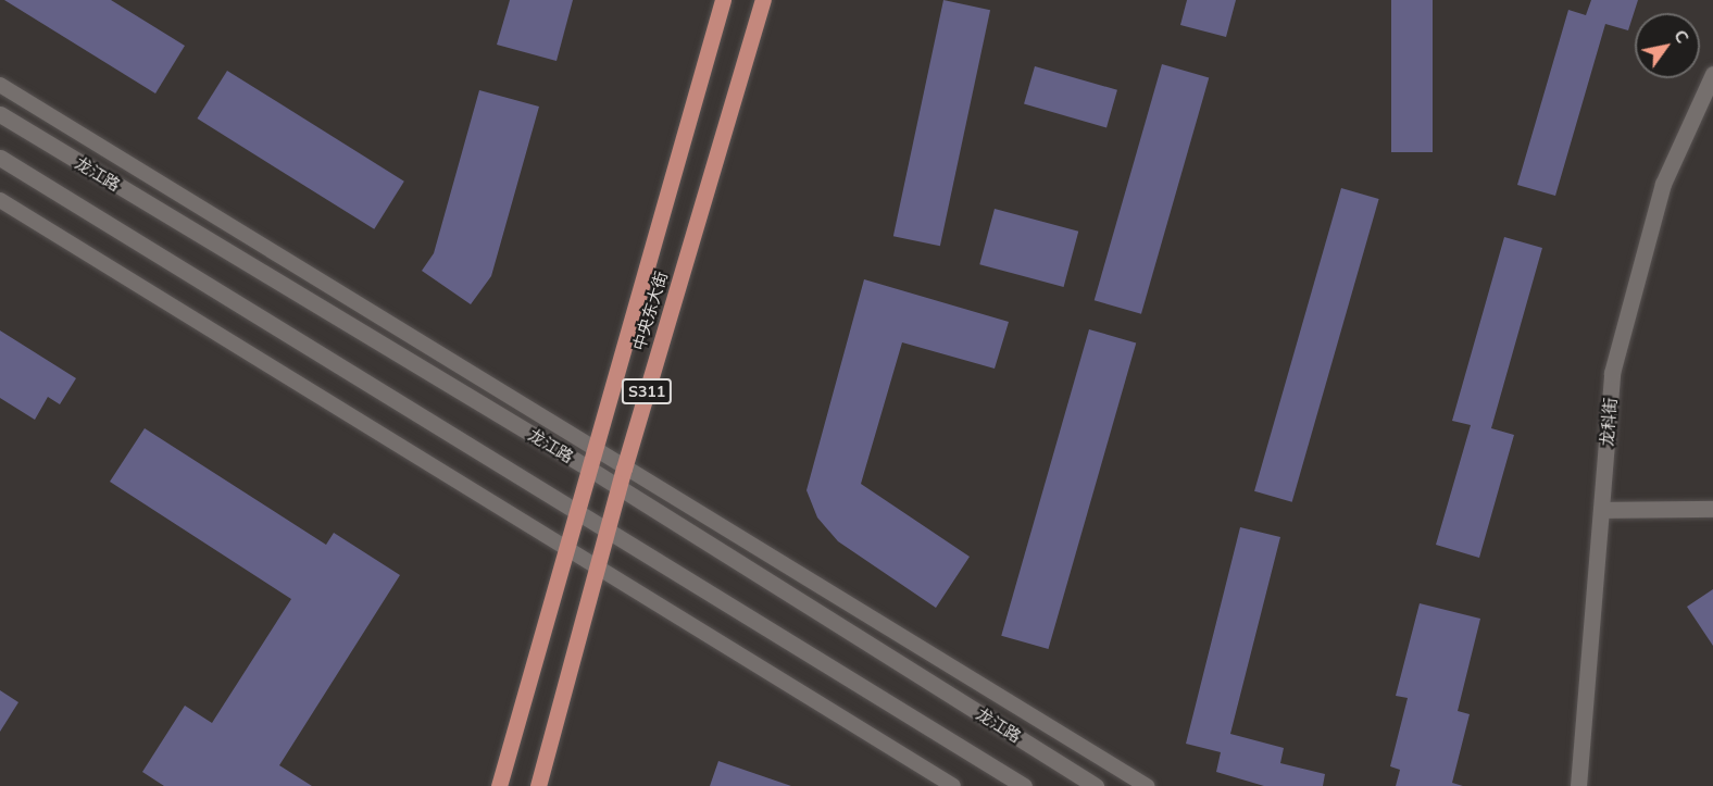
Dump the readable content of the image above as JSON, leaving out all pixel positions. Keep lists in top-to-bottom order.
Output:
{
  "streets": {
    "main road": ["中央东大街", "S311"],
    "street": ["龙江路", "龙科街"]
  },
  "crossings": [
    ["龙江路", "中央东大街"]
  ],
  "north": "top right"
}
